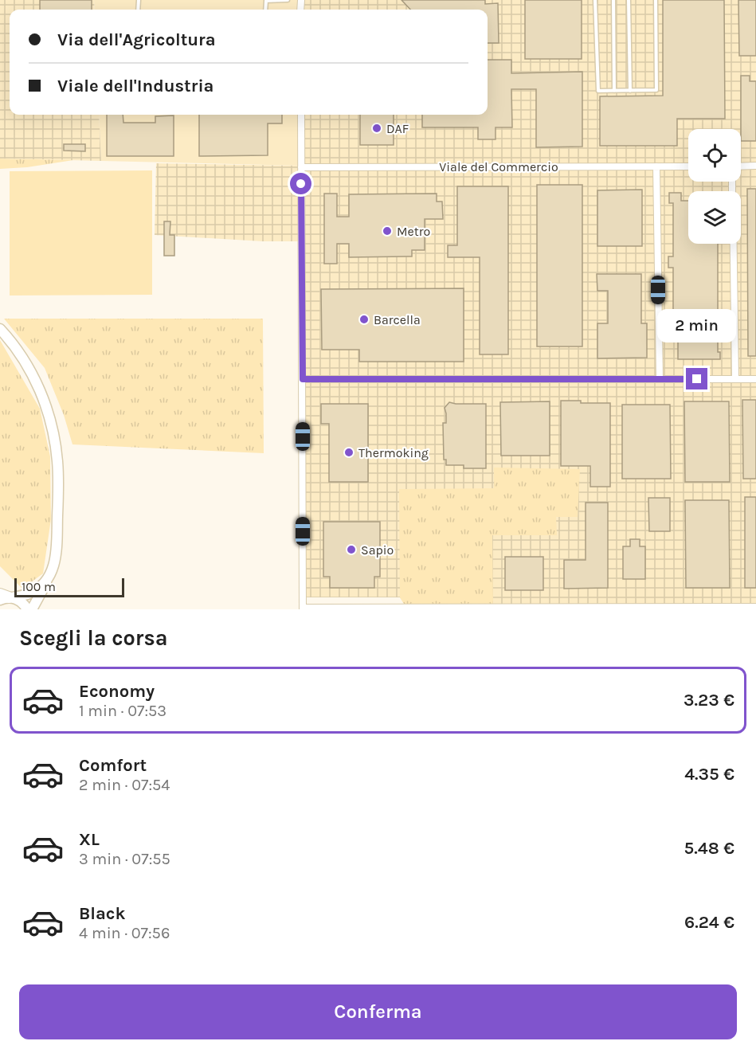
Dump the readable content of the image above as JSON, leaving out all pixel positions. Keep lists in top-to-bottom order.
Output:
{
  "streets": {
    "street": ["Viale del Commercio"]
  },
  "places": [
    "DAF",
    "Metro",
    "Barcella",
    "Thermoking",
    "Sapio"
  ],
  "scale_bar": "100 m",
  "page": {
    "banner": ["Via dell'Agricoltura", "Viale dell'Industria"],
    "bubble": "2 min",
    "scale": "100 m",
    "heading": "Scegli la corsa",
    "list": [
      {
        "name": "Economy",
        "note": "1 min · 07:53",
        "value": "3.23 €"
      },
      {
        "name": "Comfort",
        "note": "2 min · 07:54",
        "value": "4.35 €"
      },
      {
        "name": "XL",
        "note": "3 min · 07:55",
        "value": "5.48 €"
      },
      {
        "name": "Black",
        "note": "4 min · 07:56",
        "value": "6.24 €"
      }
    ],
    "buttons": "Conferma"
  }
}
